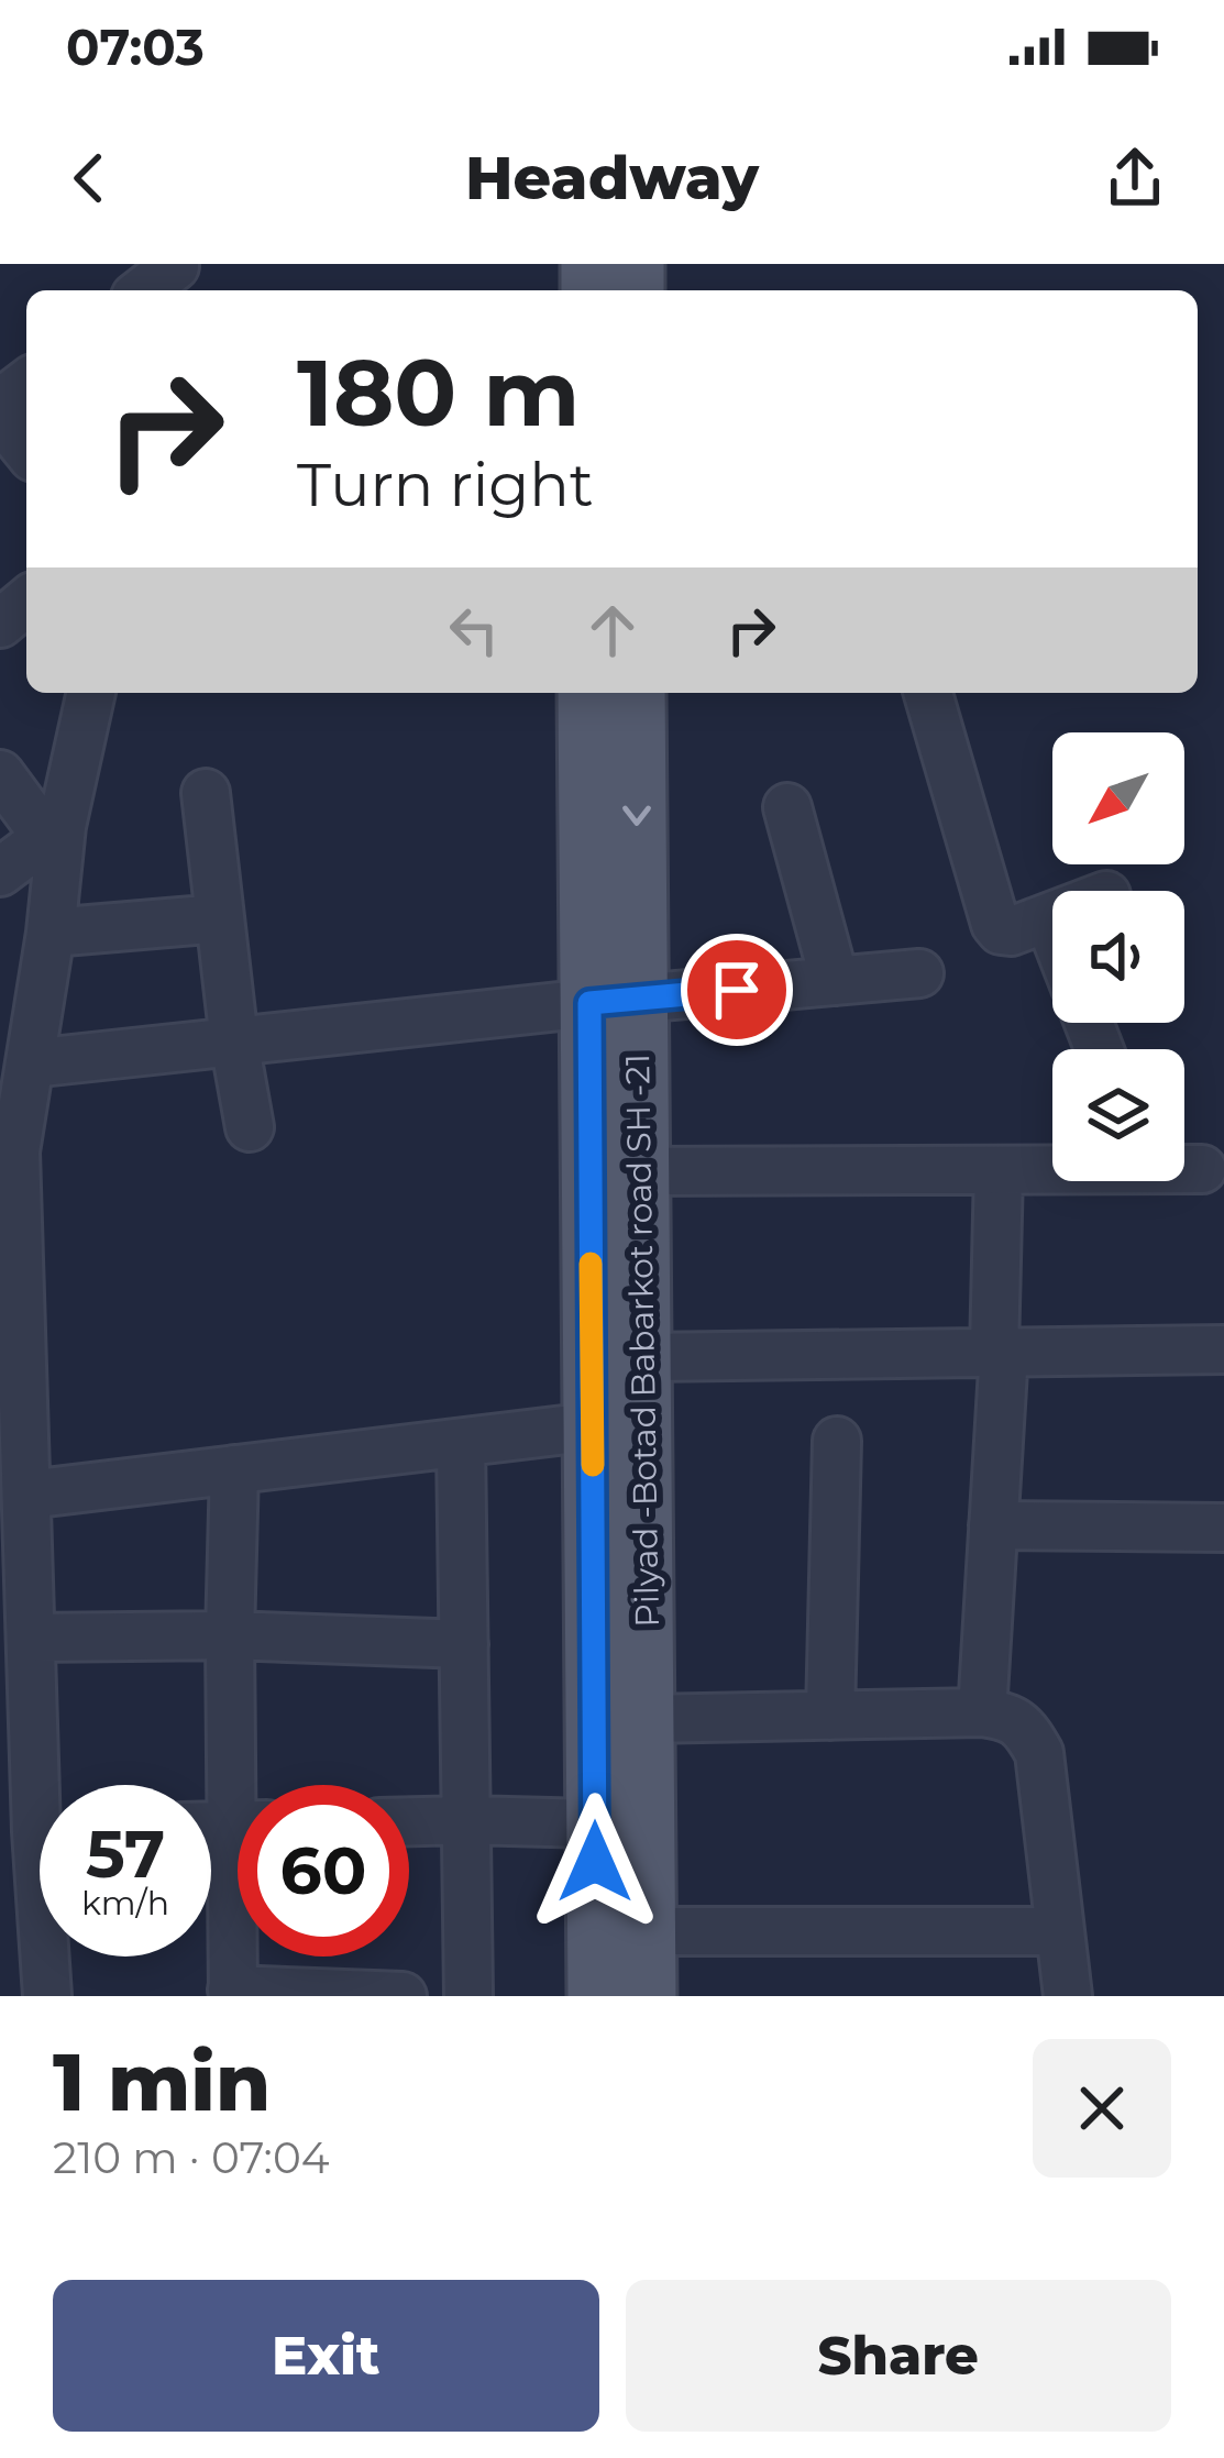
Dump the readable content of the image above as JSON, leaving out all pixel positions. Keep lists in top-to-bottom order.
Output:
{
  "streets": {
    "main road": ["Pilyad -Botad Babarkot road SH -21"]
  },
  "north": "bottom left",
  "page": {
    "status": "07:03",
    "header": "Headway",
    "turn": ["180 m", "Turn right"],
    "speed": "57 km/h",
    "limit": "60",
    "heading": ["1 min", "210 m · 07:04"],
    "buttons": ["Exit", "Share"]
  }
}
